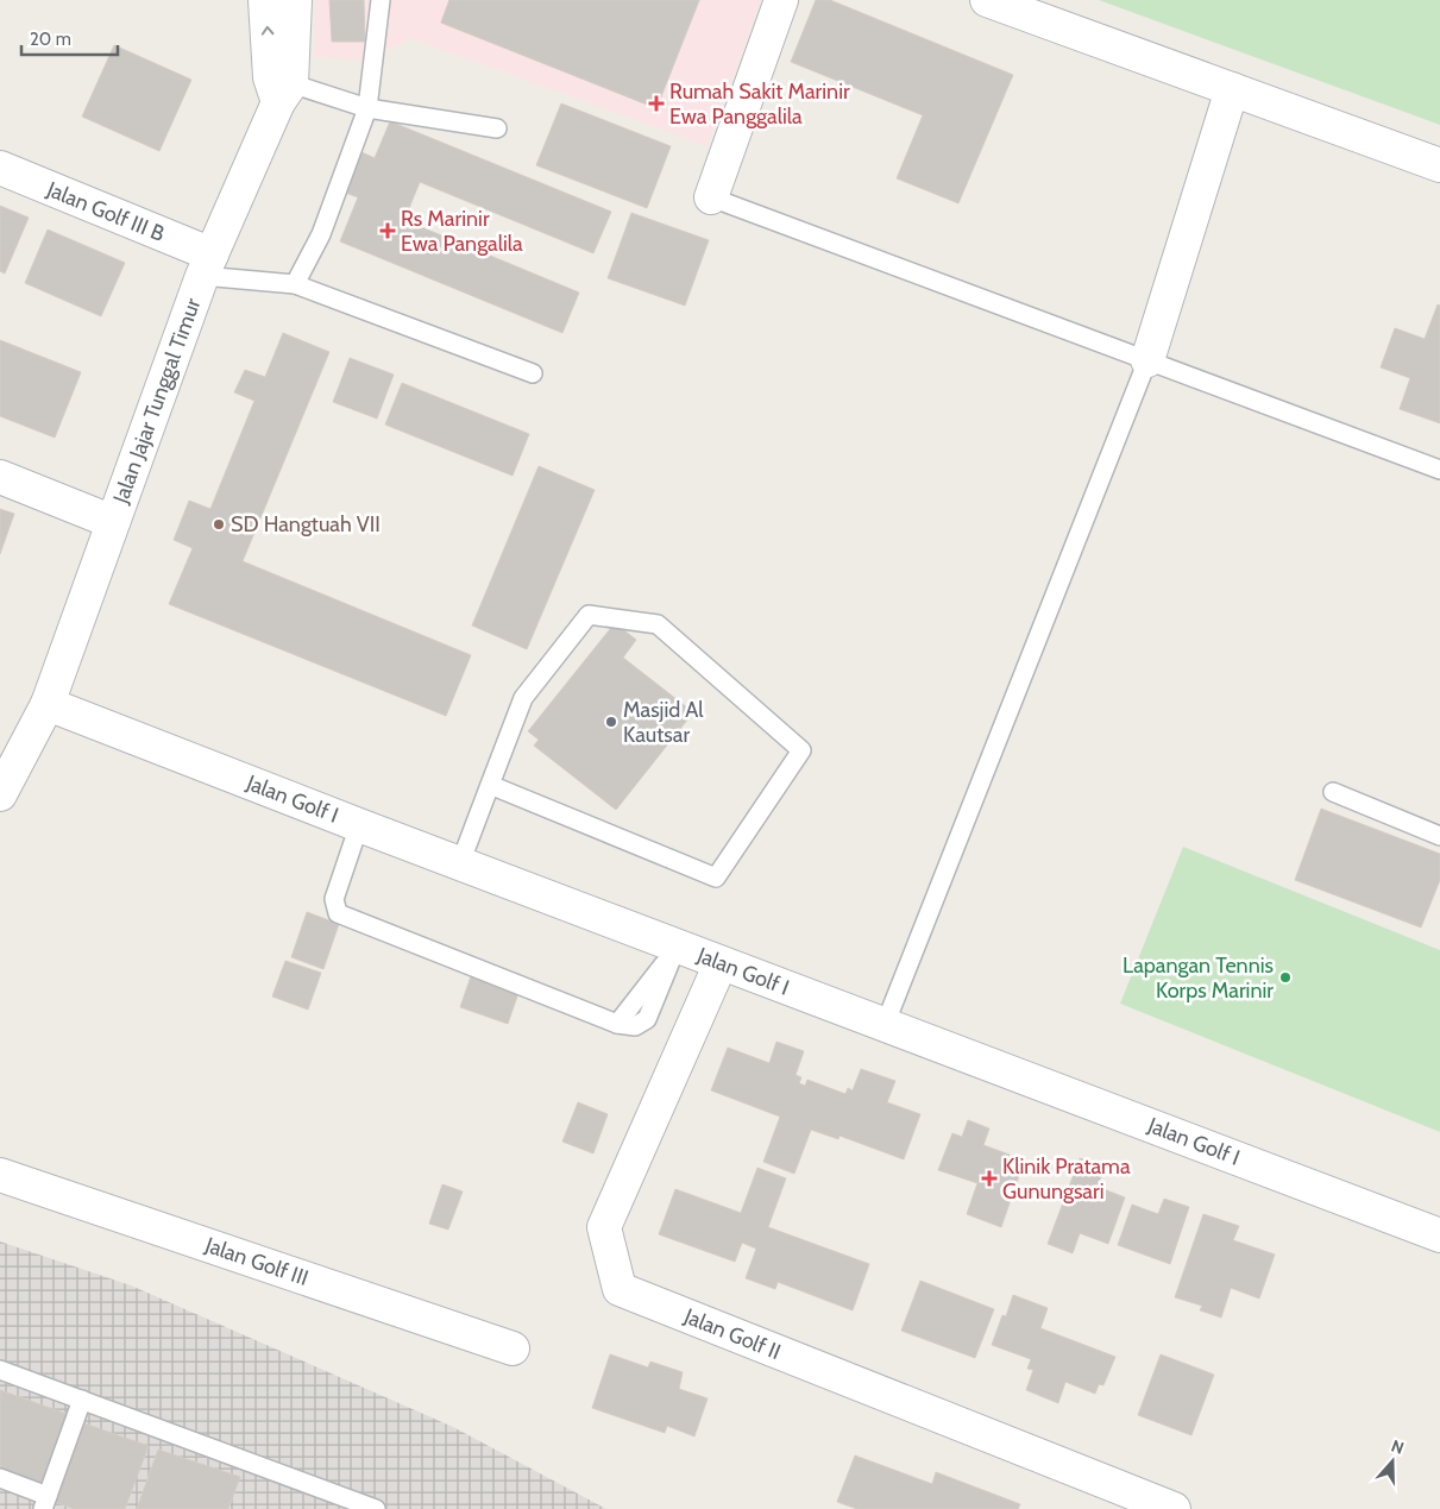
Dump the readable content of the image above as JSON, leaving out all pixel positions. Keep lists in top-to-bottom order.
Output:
{
  "streets": {
    "street": [
      "Jalan Golf III B",
      "Jalan Jajar Tunggal Timur",
      "Jalan Golf I",
      "Jalan Golf III",
      "Jalan Golf II"
    ]
  },
  "crossings": [
    ["Jalan Golf III B", "Jalan Jajar Tunggal Timur"],
    ["Jalan Jajar Tunggal Timur", "Jalan Golf I"],
    ["Jalan Golf I", "Jalan Golf II"]
  ],
  "places": {
    "health": ["Rumah Sakit Marinir Ewa Panggalila", "Rs Marinir Ewa Pangalila", "Klinik Pratama Gunungsari"],
    "other": ["SD Hangtuah VII", "Masjid Al Kautsar", "Lapangan Tennis Korps Marinir"]
  },
  "scale_bar": "20 m",
  "north": "top"
}
